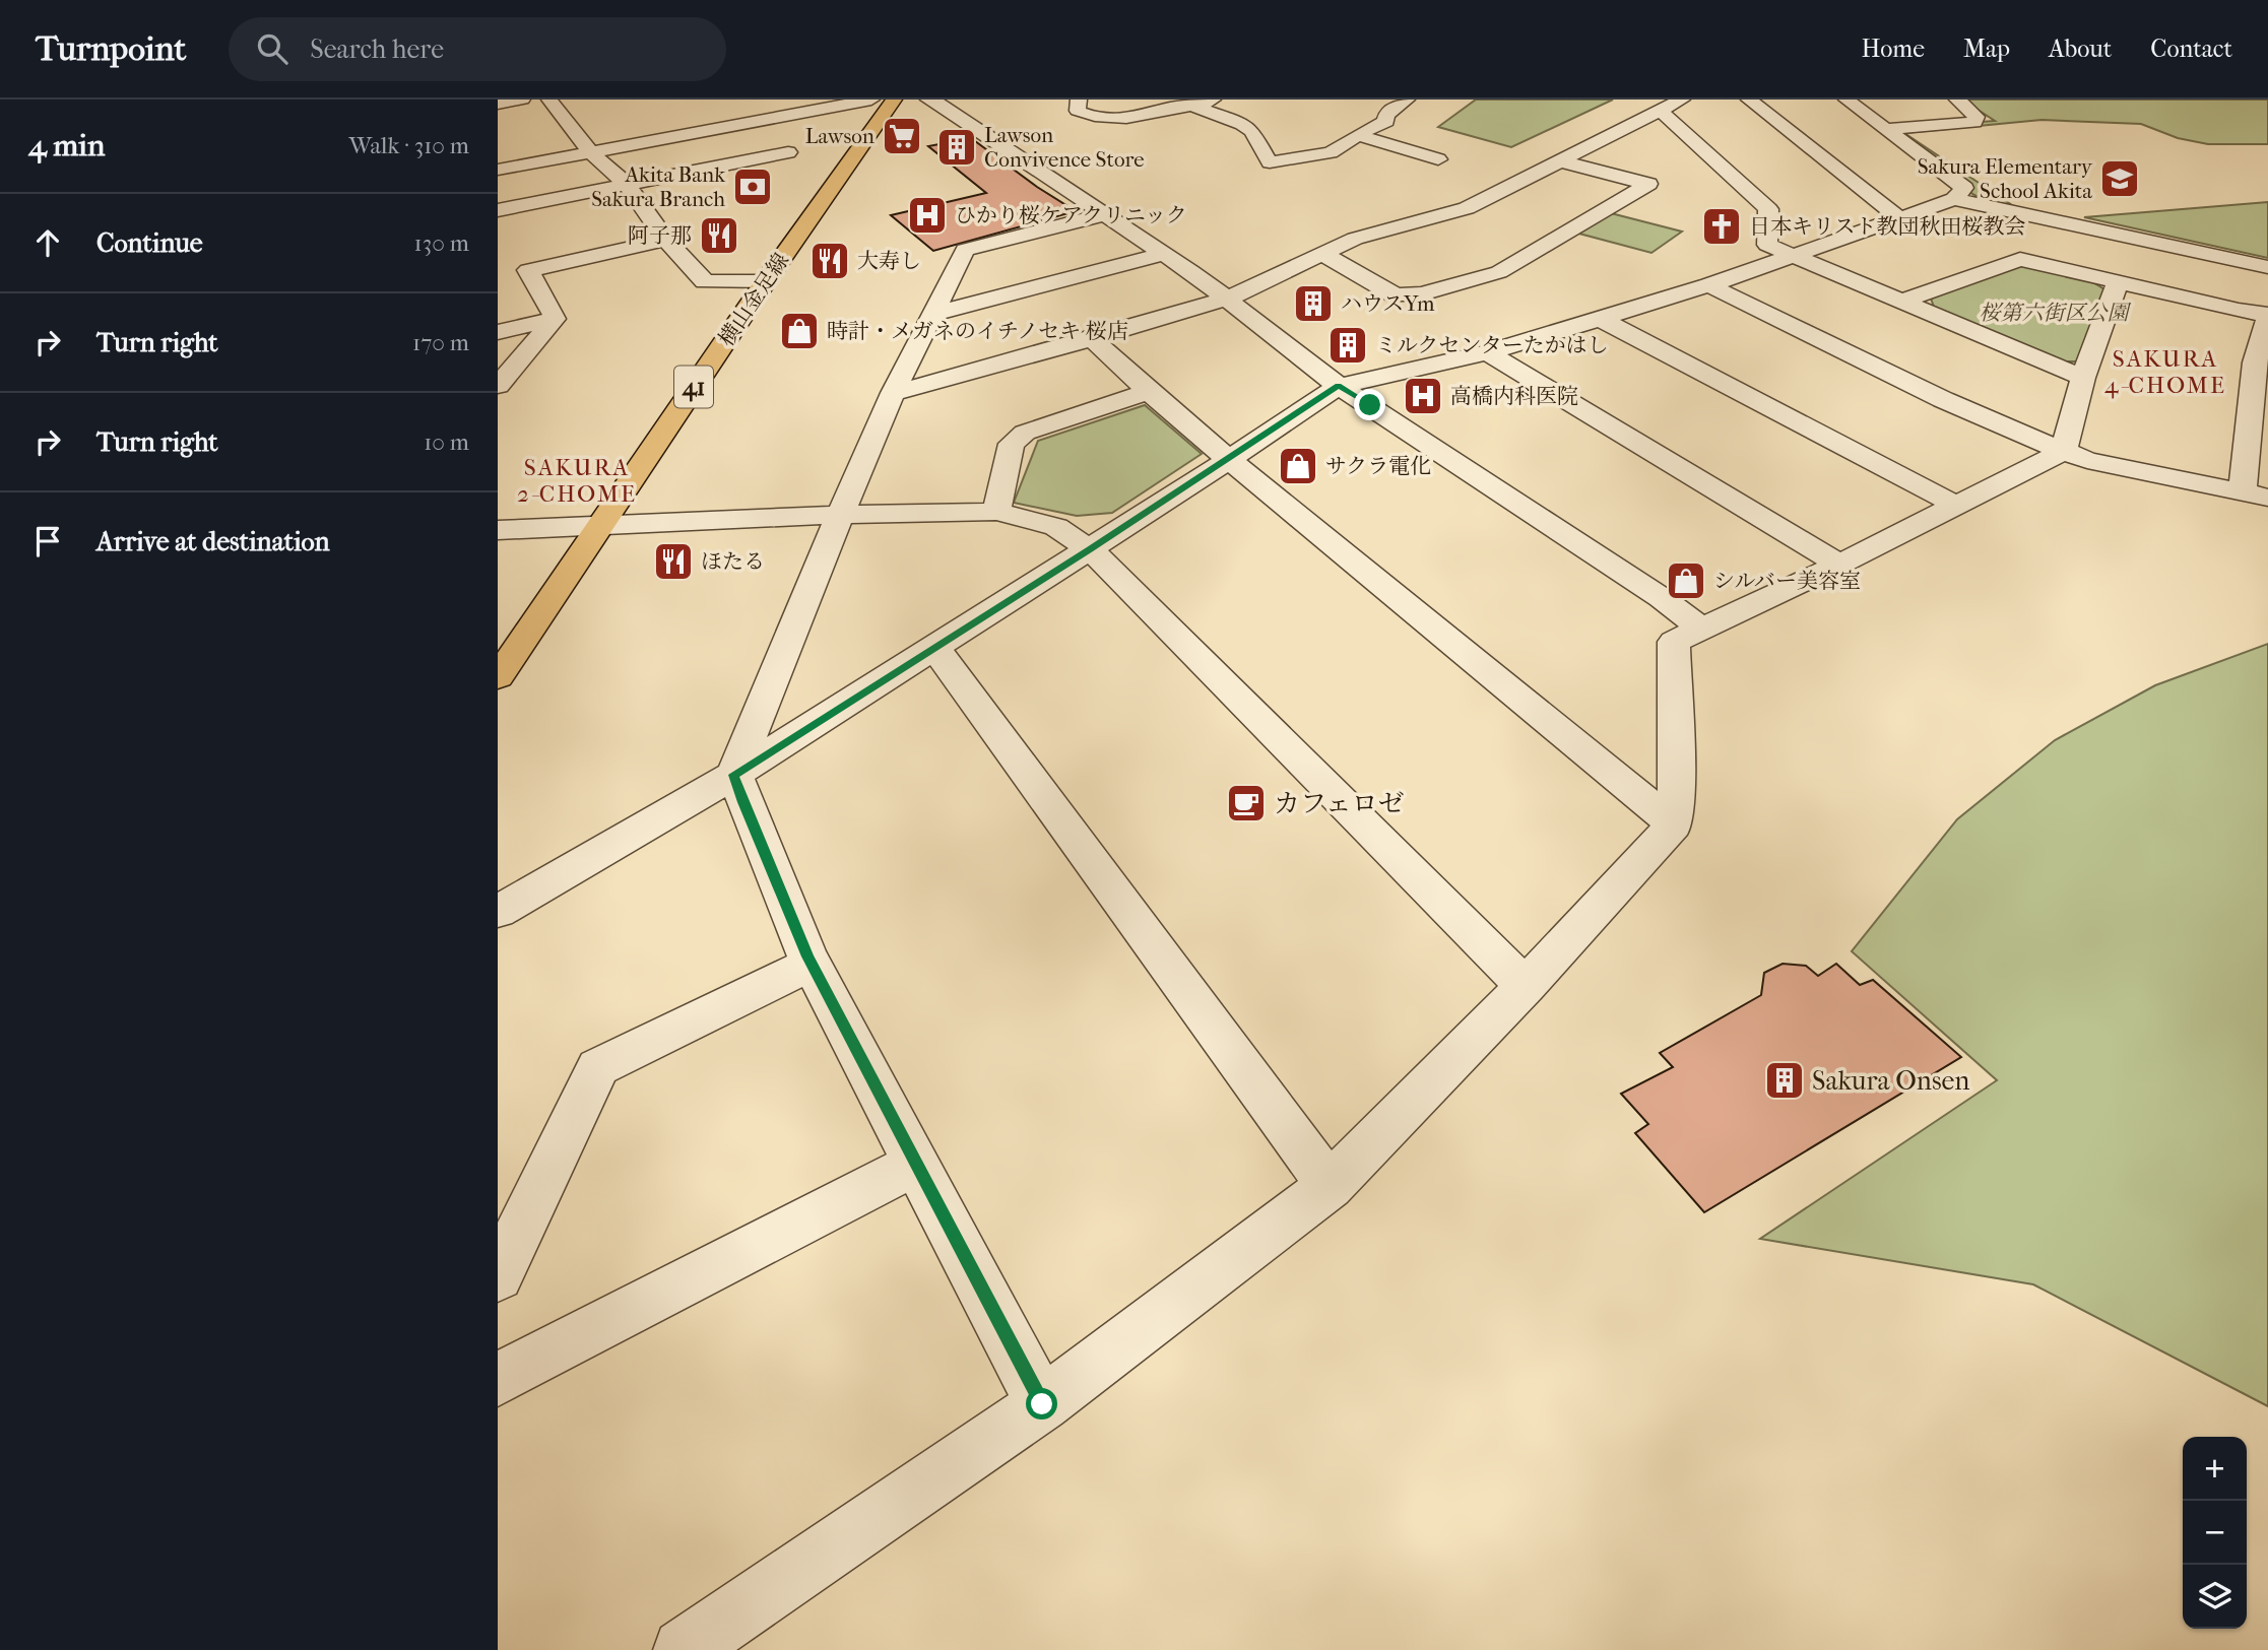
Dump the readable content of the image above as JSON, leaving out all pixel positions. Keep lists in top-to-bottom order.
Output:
{
  "streets": {
    "main road": ["横山金足線", "41"]
  },
  "districts": ["SAKURA 4-CHOME", "SAKURA 2-CHOME"],
  "parks": ["桜第六街区公園"],
  "places": {
    "supermarket": ["Lawson"],
    "building": [
      "Lawson Convivence Store",
      "ハウスYm",
      "ミルクセンターたかはし",
      "Sakura Onsen"
    ],
    "school or university": ["Sakura Elementary School Akita"],
    "bank": ["Akita Bank Sakura Branch"],
    "hospital": ["ひかり桜ケアクリニック", "高橋内科医院"],
    "church": ["日本キリスト教団秋田桜教会"],
    "restaurant": ["阿子那", "大寿し", "ほたる"],
    "shop": ["時計・メガネのイチノセキ 桜店", "サクラ電化", "シルバー美容室"],
    "cafe": ["カフェロゼ"]
  },
  "page": {
    "header": "Turnpoint",
    "search": "Search here",
    "nav": [
      "Home",
      "Map",
      "About",
      "Contact"
    ],
    "heading": ["4 min", "Walk · 310 m"],
    "list": [
      ["Continue", "130 m"],
      ["Turn right", "170 m"],
      ["Turn right", "10 m"],
      "Arrive at destination"
    ],
    "map_buttons": ["+", "−"]
  }
}
